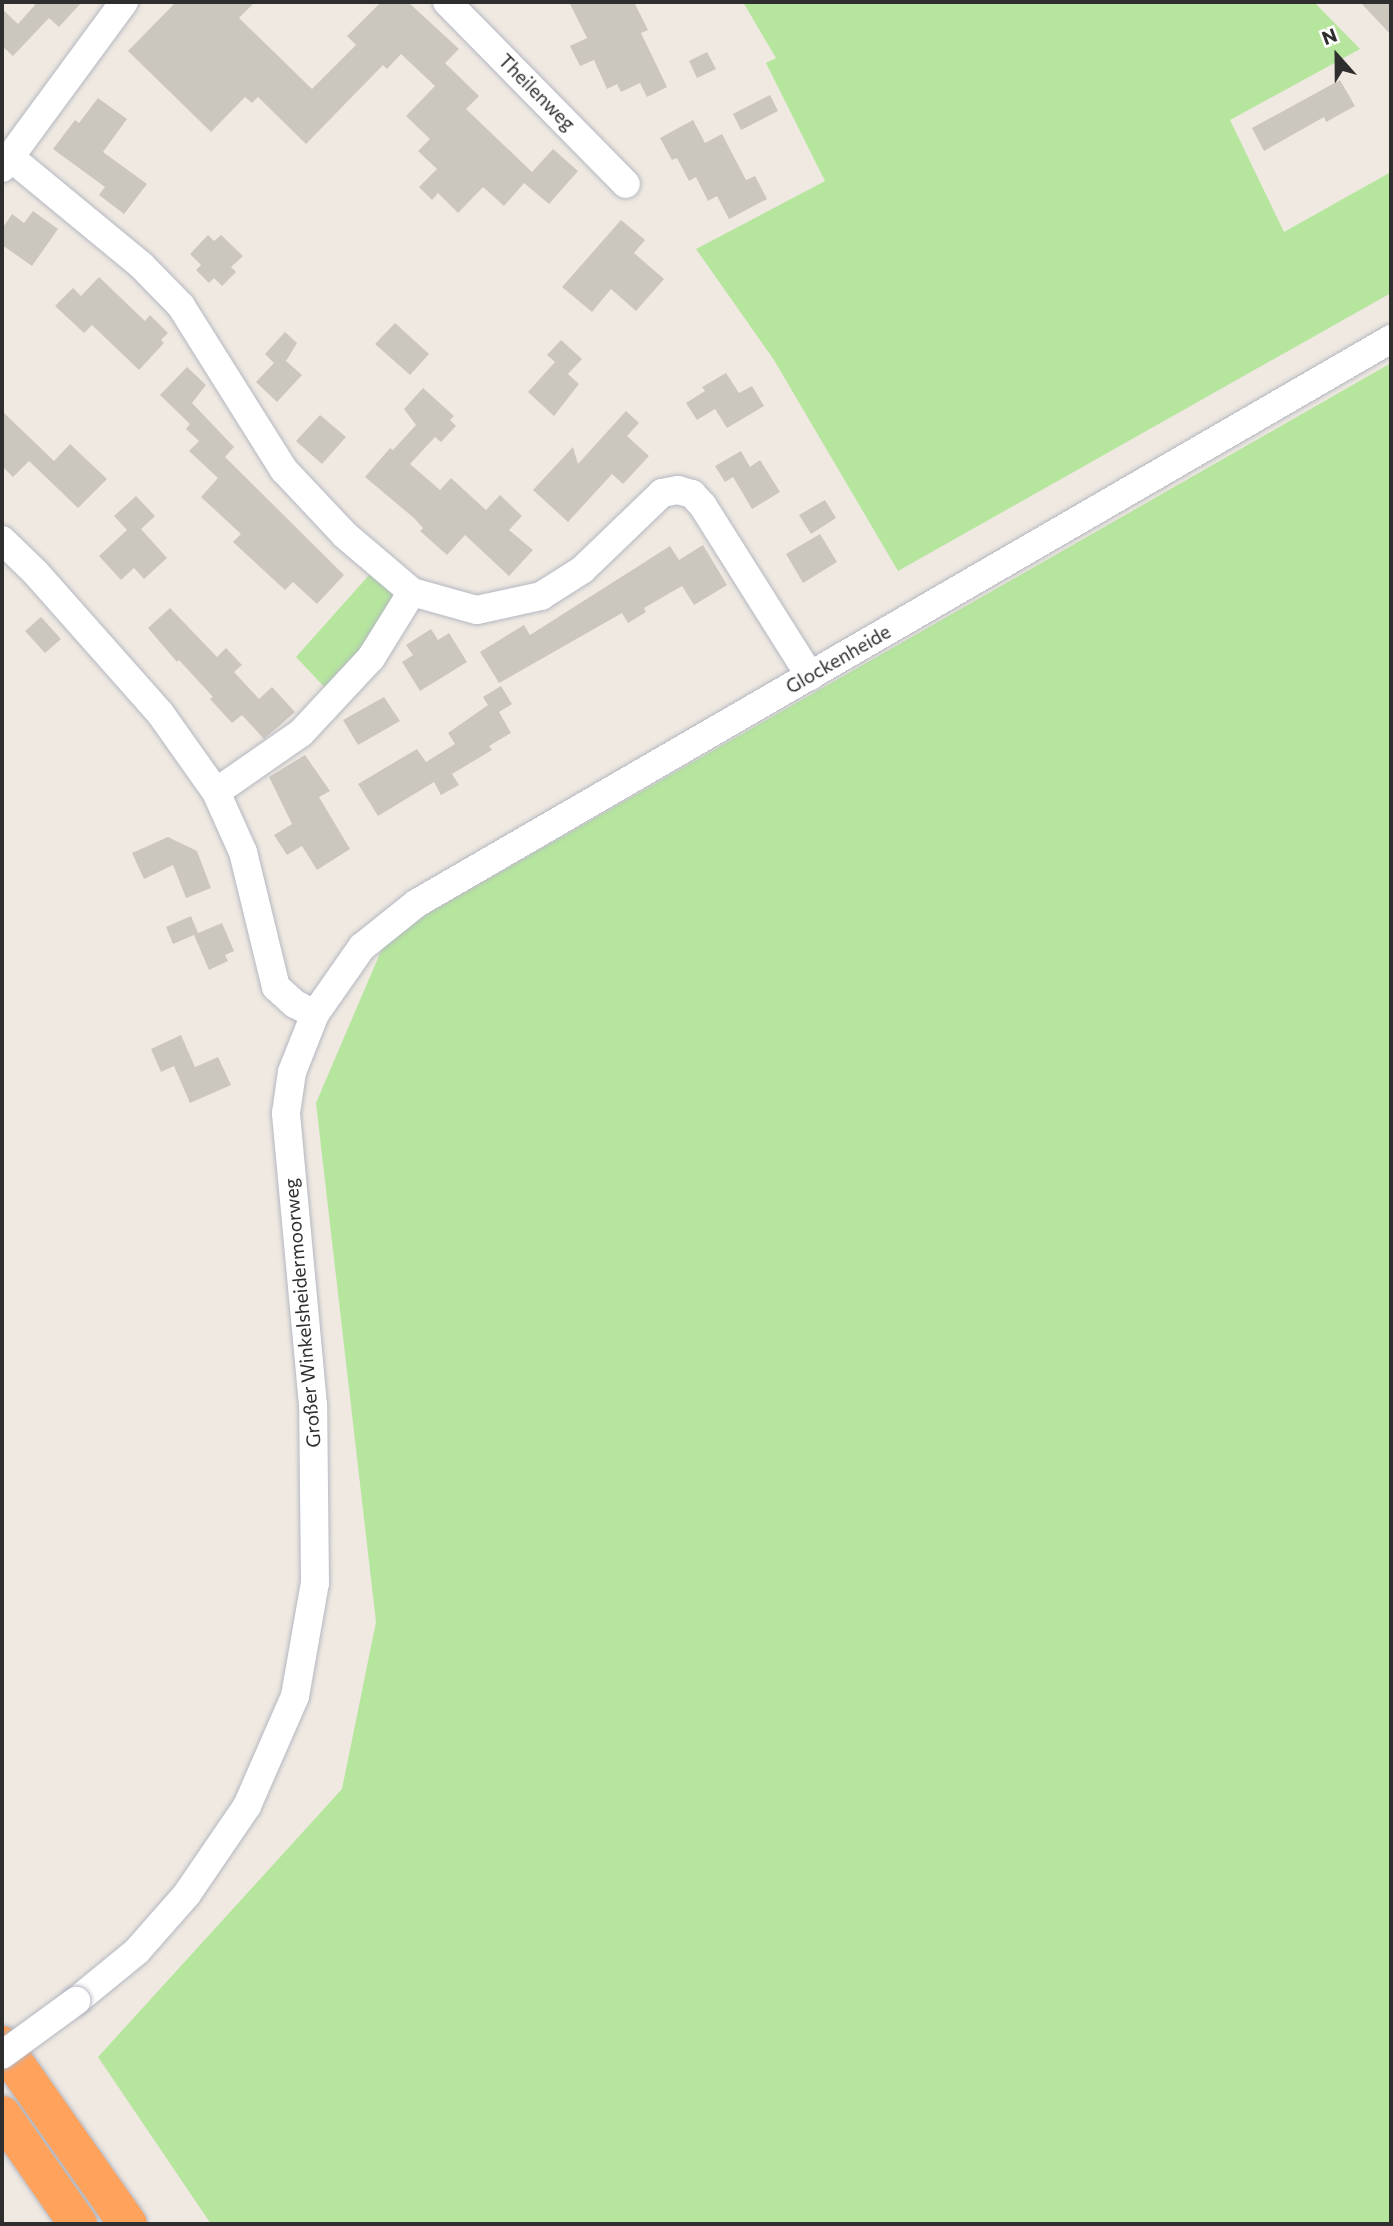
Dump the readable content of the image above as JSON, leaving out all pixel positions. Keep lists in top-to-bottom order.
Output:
{
  "streets": {
    "street": ["Theilenweg", "Glockenheide", "Großer Winkelsheidermoorweg"]
  },
  "crossings": [
    ["Glockenheide", "Großer Winkelsheidermoorweg"]
  ],
  "north": "top"
}
